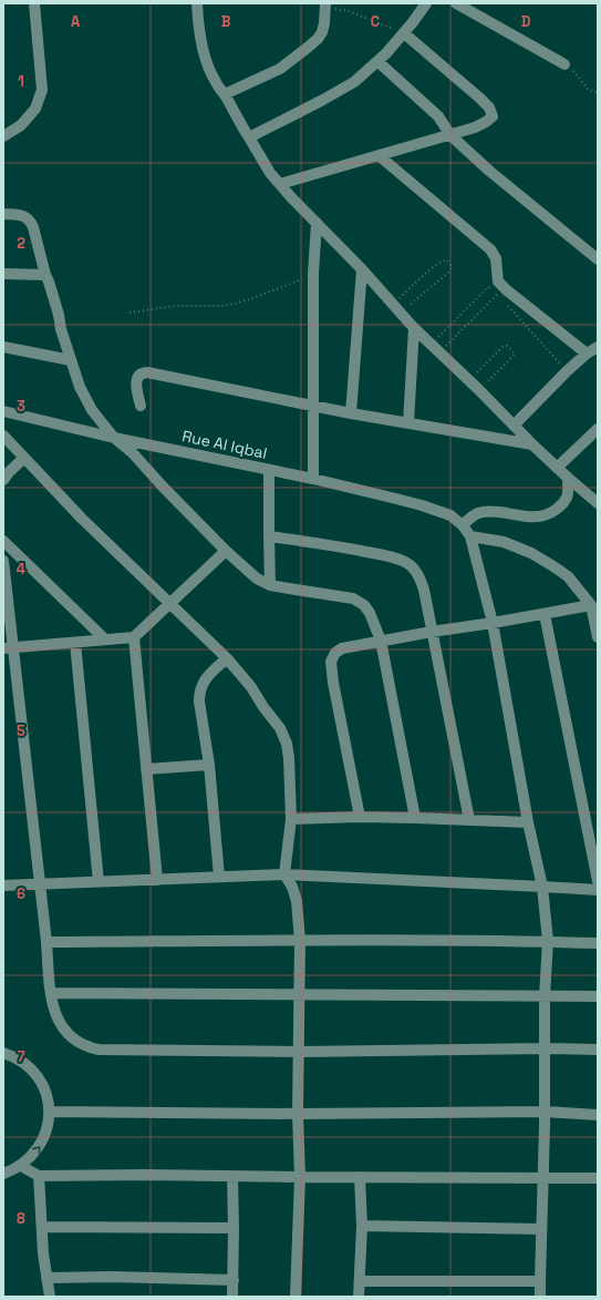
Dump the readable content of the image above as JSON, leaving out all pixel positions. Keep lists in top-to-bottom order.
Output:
{
  "streets": {
    "street": ["Rue Al Iqbal"]
  },
  "grid": {
    "columns": [
      "A",
      "B",
      "C",
      "D"
    ],
    "rows": [
      "1",
      "2",
      "3",
      "4",
      "5",
      "6",
      "7",
      "8"
    ]
  }
}
